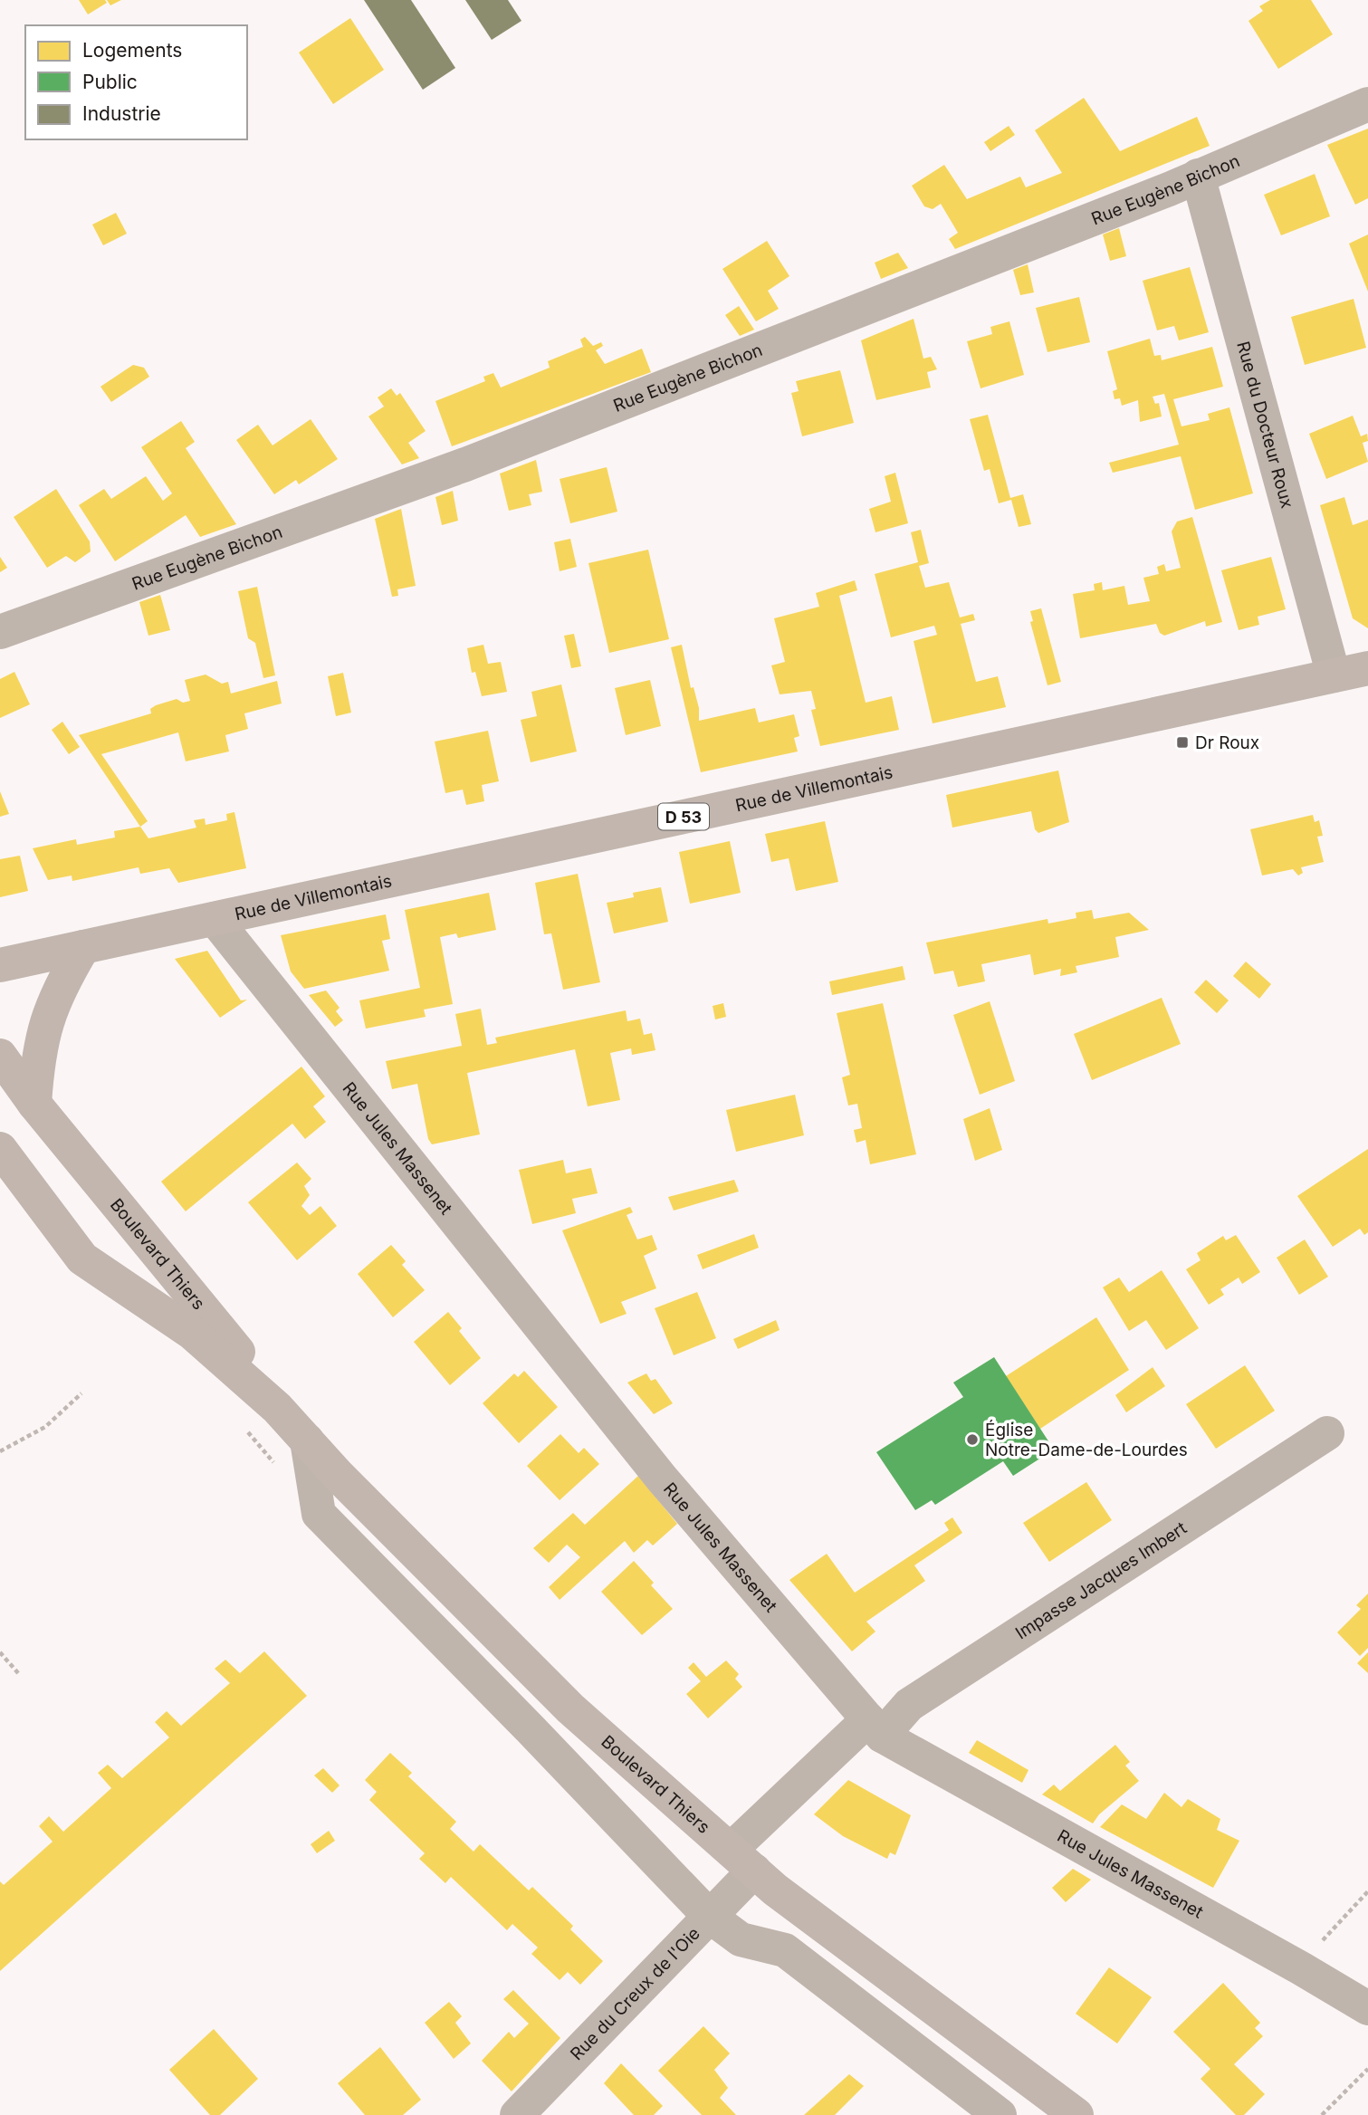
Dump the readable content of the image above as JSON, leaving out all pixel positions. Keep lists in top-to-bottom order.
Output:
{
  "streets": {
    "main road": ["Rue de Villemontais", "D 53", "Boulevard Thiers"],
    "street": [
      "Rue Eugène Bichon",
      "Rue du Docteur Roux",
      "Rue Jules Massenet",
      "Impasse Jacques Imbert",
      "Rue du Creux de l'Oie"
    ]
  },
  "crossings": [
    ["Rue Eugène Bichon", "Rue du Docteur Roux"],
    ["Rue du Docteur Roux", "Rue de Villemontais"],
    ["Rue de Villemontais", "Rue Jules Massenet"],
    ["Rue Jules Massenet", "Impasse Jacques Imbert"],
    ["Boulevard Thiers", "Impasse Jacques Imbert"],
    ["Boulevard Thiers", "Rue du Creux de l'Oie"],
    ["Impasse Jacques Imbert", "Rue du Creux de l'Oie"]
  ],
  "places": {
    "transit": ["Dr Roux"],
    "other": ["Église Notre-Dame-de-Lourdes"]
  },
  "legend": ["Logements", "Public", "Industrie"]
}
